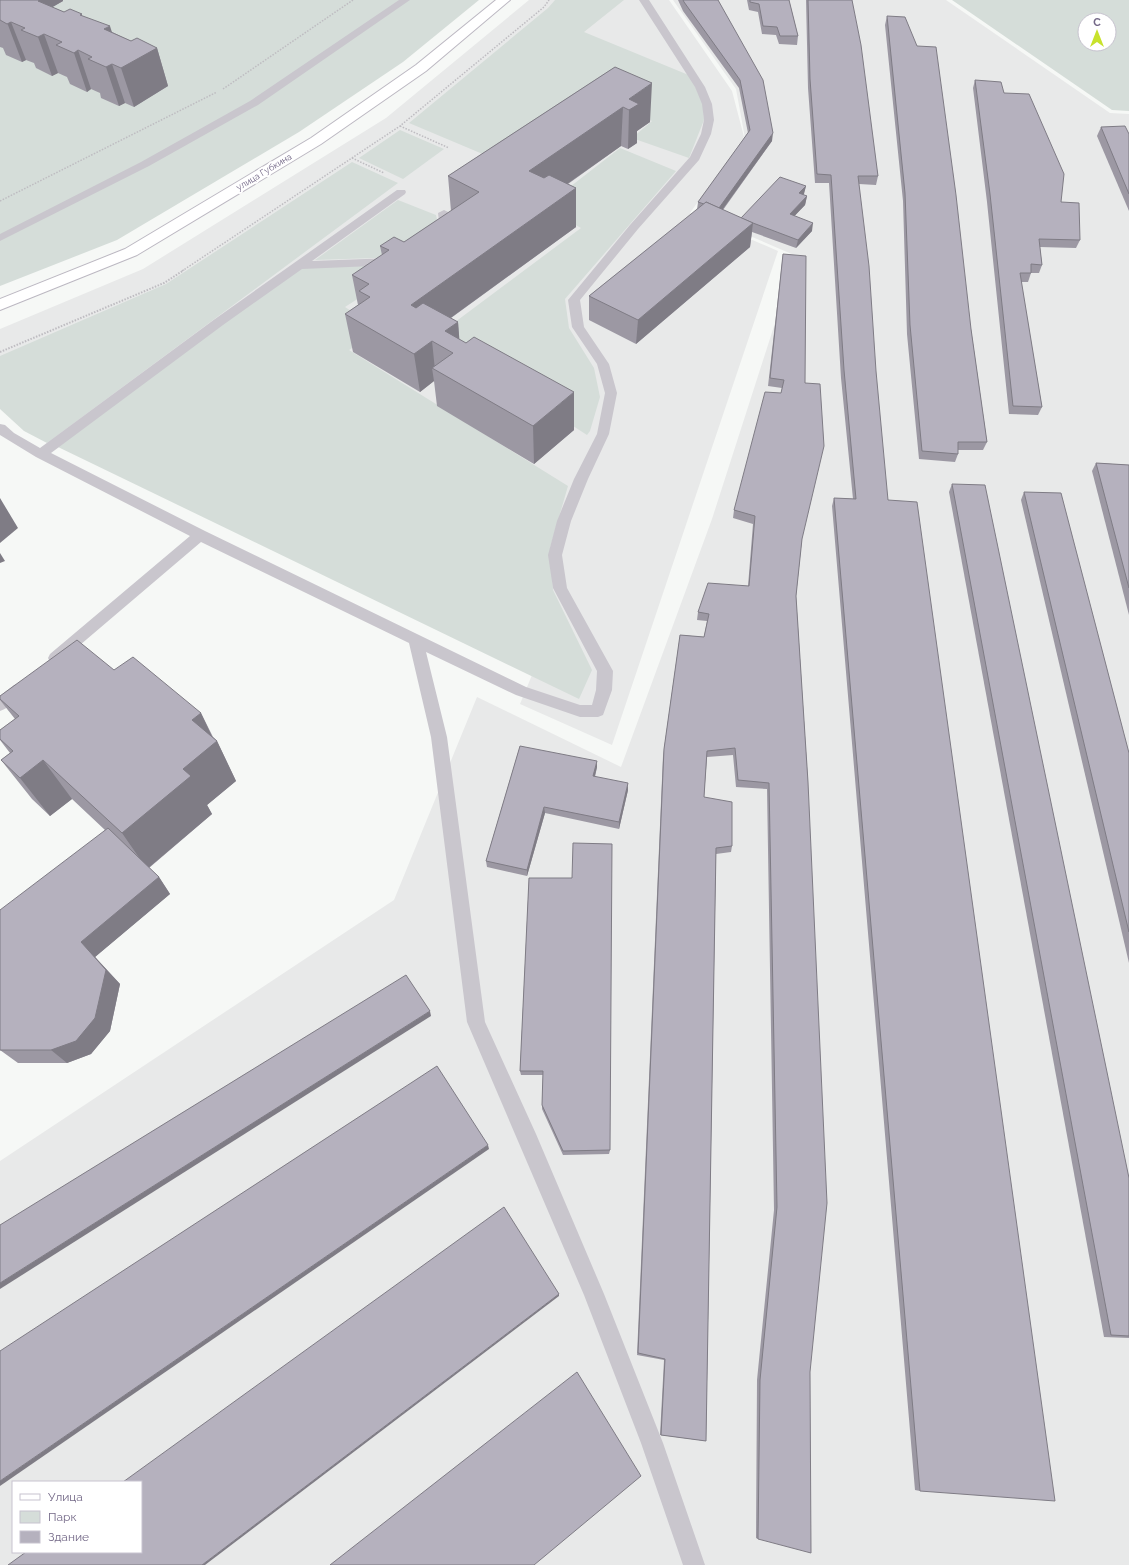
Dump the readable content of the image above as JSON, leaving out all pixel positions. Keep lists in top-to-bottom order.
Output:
{
  "streets": {
    "main road": ["улица Губкина"]
  },
  "legend": ["Улица", "Парк", "Здание"],
  "north": "top"
}
